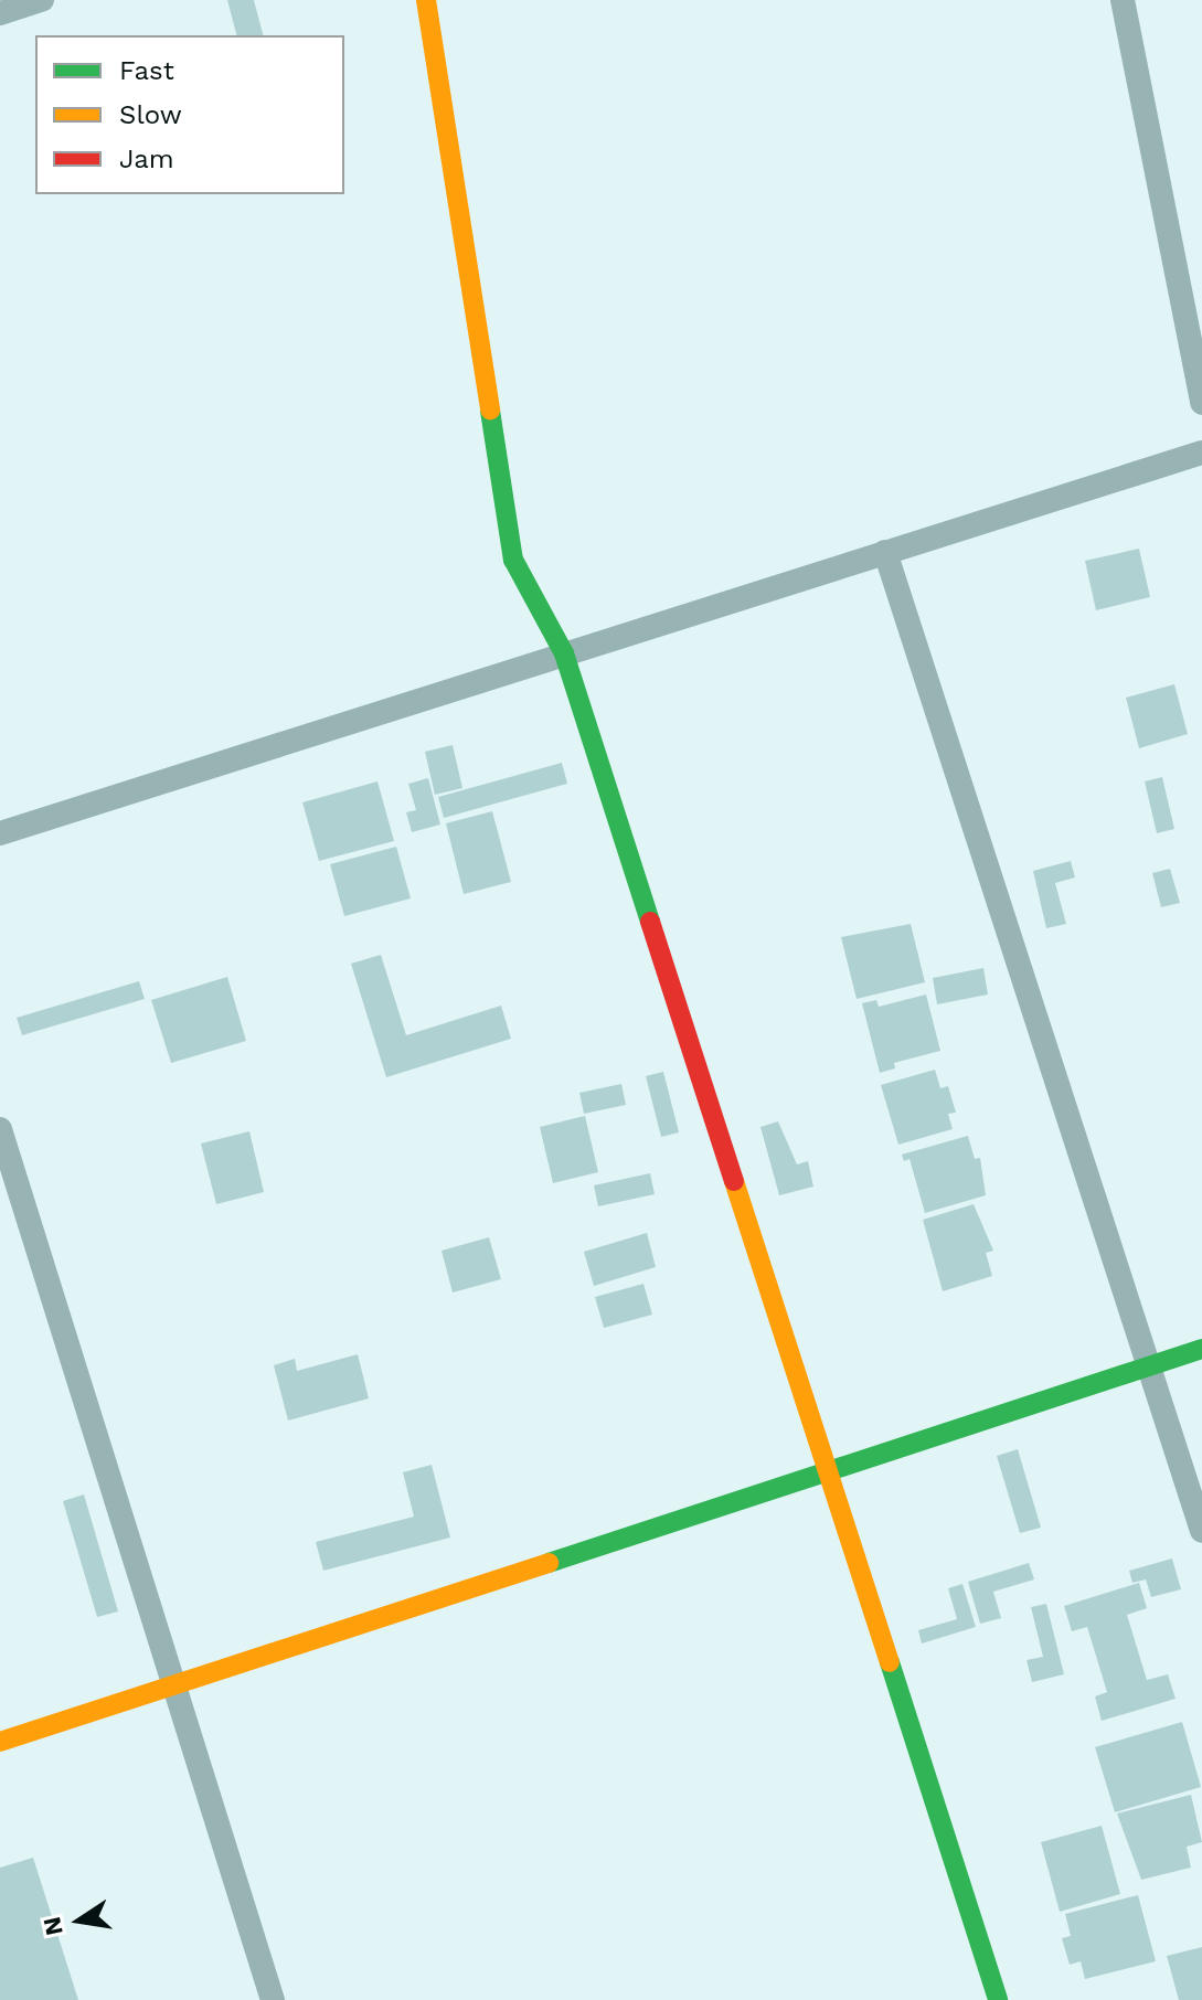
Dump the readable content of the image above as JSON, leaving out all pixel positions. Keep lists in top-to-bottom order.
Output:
{
  "legend": ["Fast", "Slow", "Jam"],
  "north": "left"
}
